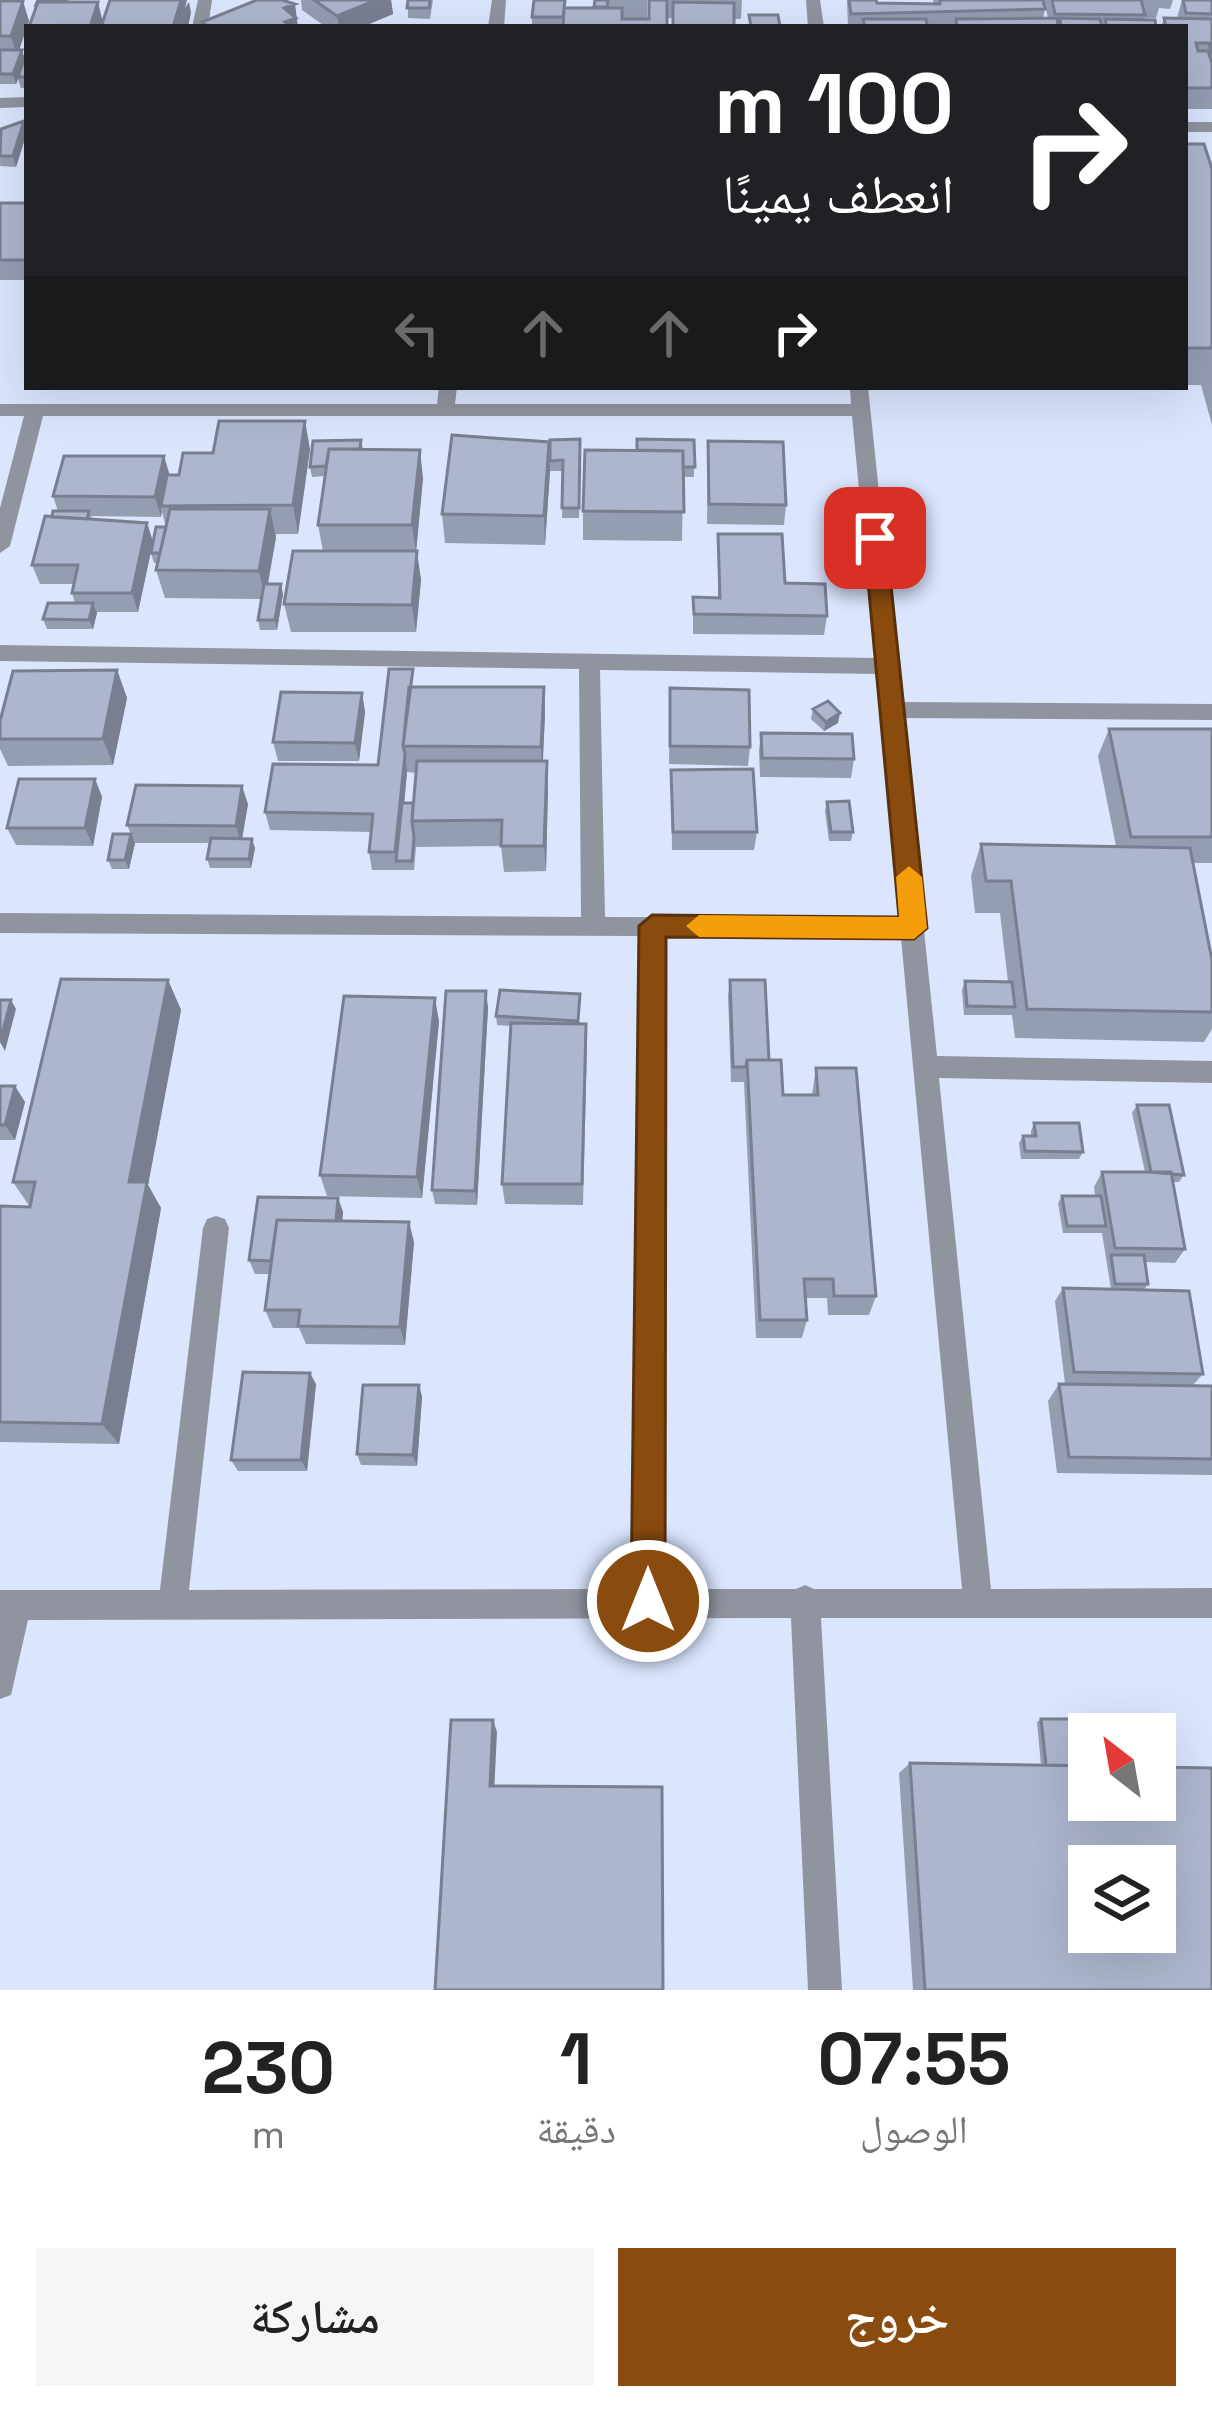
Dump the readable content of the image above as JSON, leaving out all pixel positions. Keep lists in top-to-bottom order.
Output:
{
  "north": "top left",
  "page": {
    "turn": ["100 m", "انعطف يمينًا"],
    "eta": [
      "07:55",
      "الوصول",
      "1",
      "دقيقة",
      "230",
      "m"
    ],
    "buttons": ["خروج", "مشاركة"]
  }
}
